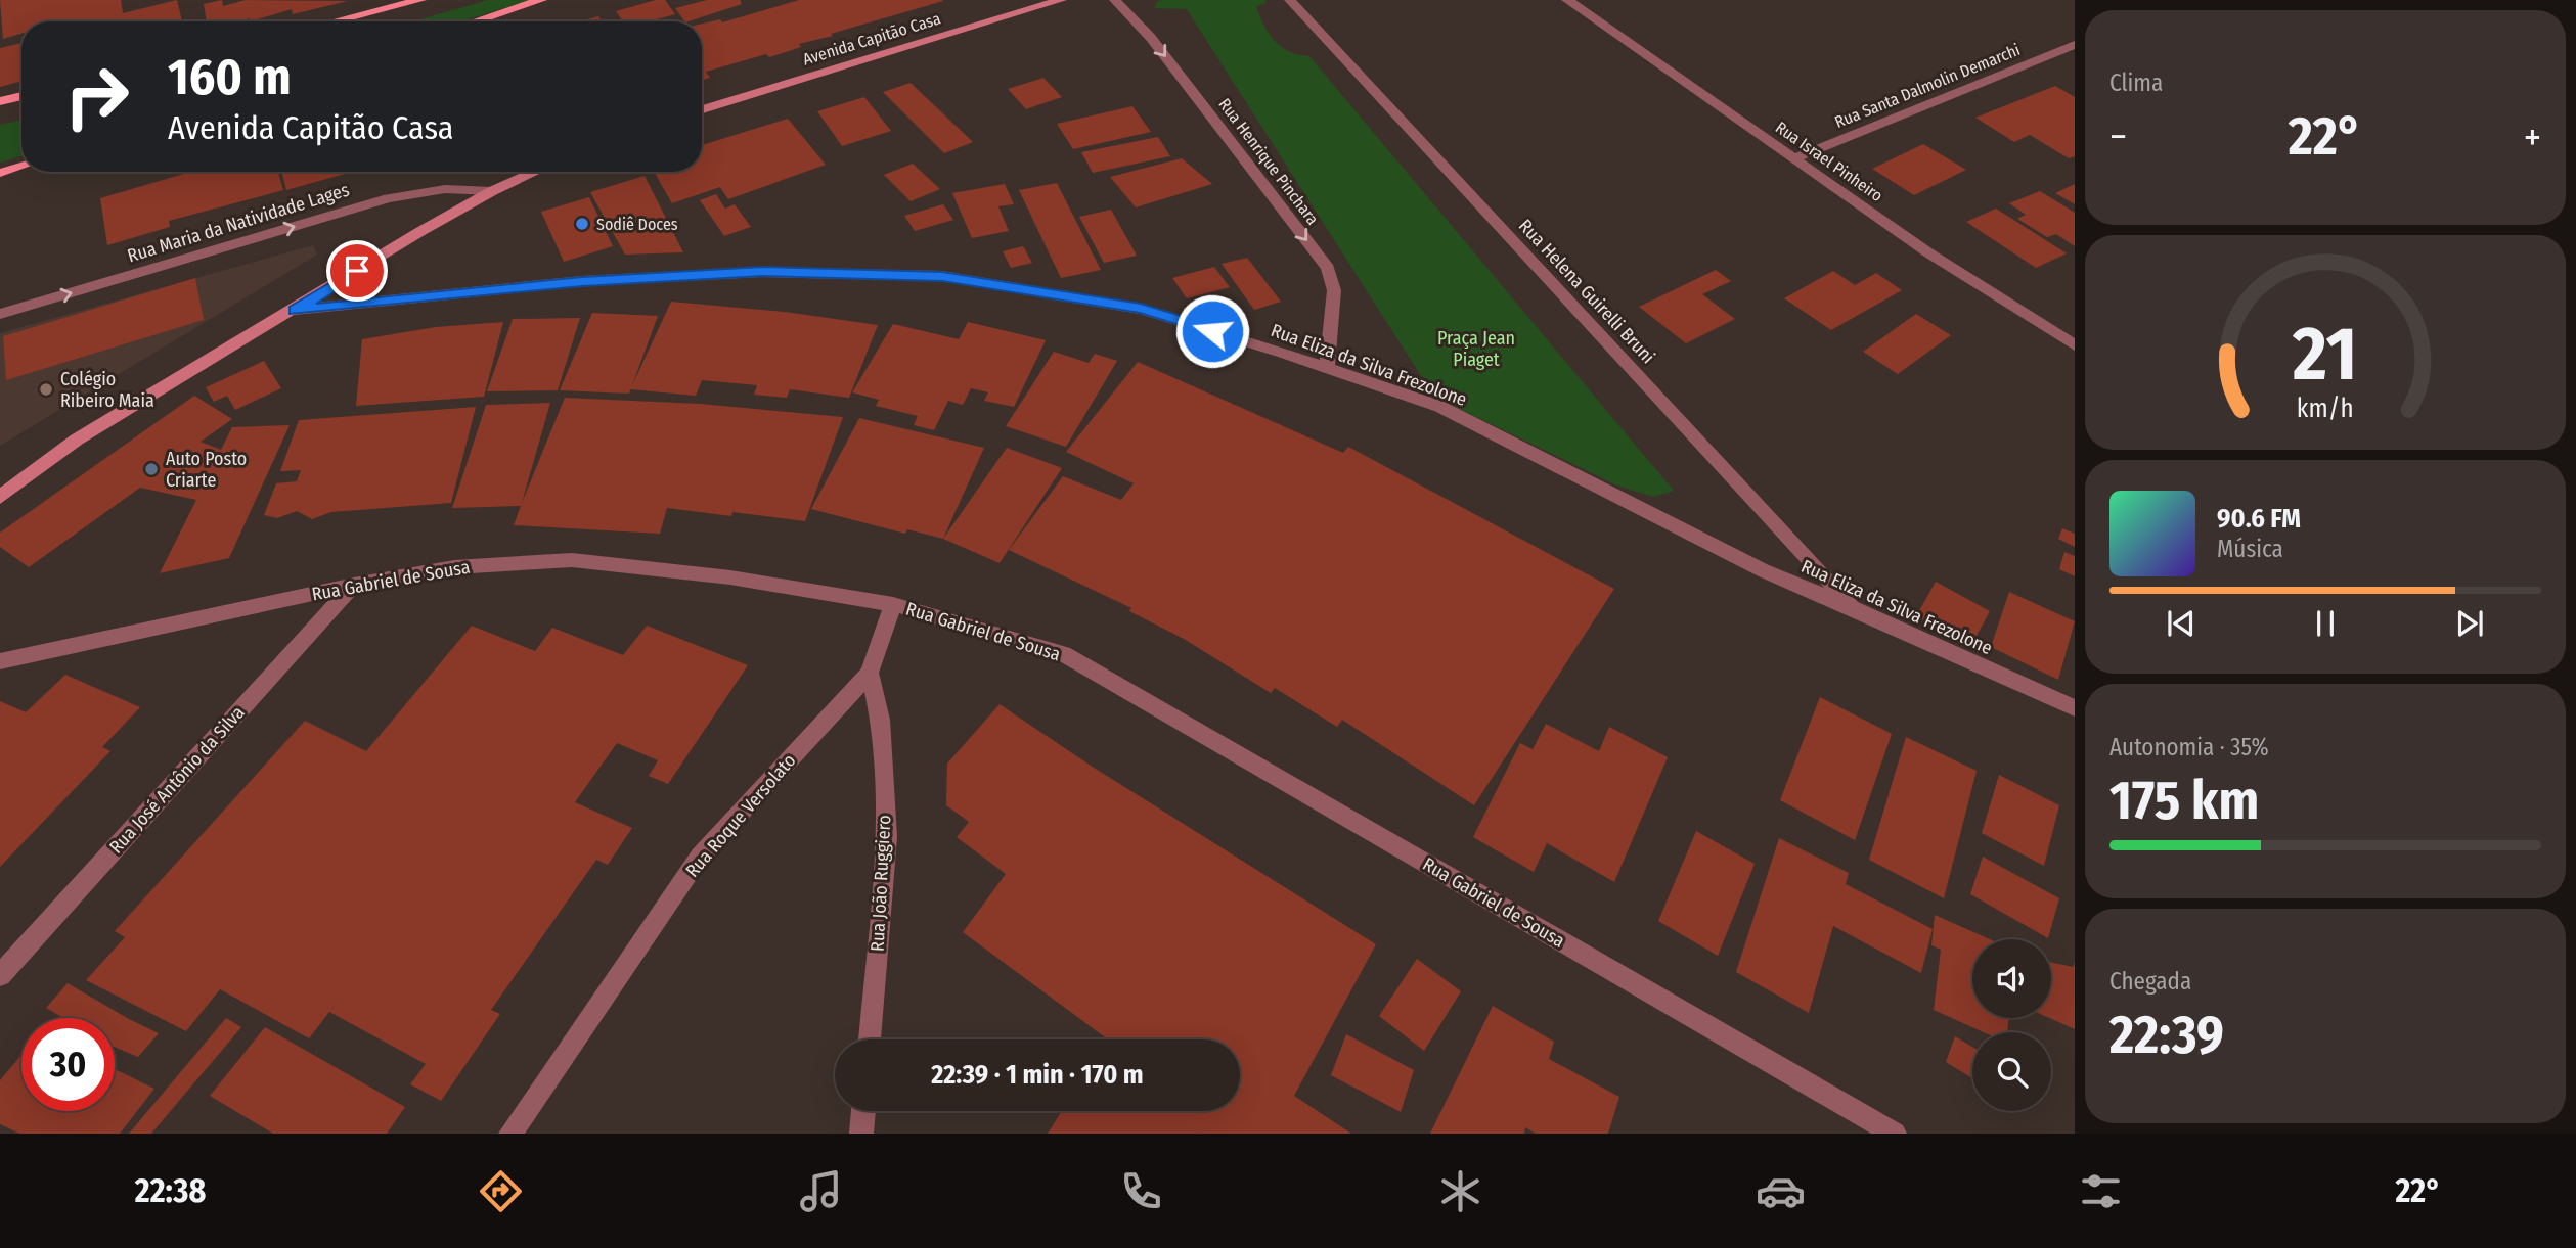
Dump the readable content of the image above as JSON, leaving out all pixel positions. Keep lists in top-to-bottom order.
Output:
{
  "streets": {
    "main road": ["Avenida Capitão Casa"],
    "street": [
      "Rua Santa Dalmolin Demarchi",
      "Rua Henrique Pinchara",
      "Rua Israel Pinheiro",
      "Rua Maria da Natividade Lages",
      "Rua Helena Guirelli Bruni",
      "Rua Eliza da Silva Frezolone",
      "Rua Gabriel de Sousa",
      "Rua José Antônio da Silva",
      "Rua Roque Versolato",
      "Rua João Ruggiero"
    ]
  },
  "crossings": [
    ["Rua Santa Dalmolin Demarchi", "Rua Israel Pinheiro"],
    ["Rua Henrique Pinchara", "Rua Eliza da Silva Frezolone"],
    ["Rua Helena Guirelli Bruni", "Rua Eliza da Silva Frezolone"],
    ["Rua Gabriel de Sousa", "Rua José Antônio da Silva"],
    ["Rua Gabriel de Sousa", "Rua Roque Versolato"],
    ["Rua Roque Versolato", "Rua João Ruggiero"]
  ],
  "one_way": ["Rua Henrique Pinchara", "Rua Maria da Natividade Lages"],
  "parks": ["Praça Jean Piaget"],
  "places": ["Sodiê Doces", "Colégio Ribeiro Maia", "Auto Posto Criarte"],
  "page": {
    "tile": [
      "Clima",
      ["Autonomia · 35%", "175 km"],
      ["Chegada", "22:39"]
    ],
    "turn": ["160 m", "Avenida Capitão Casa"],
    "heat": ["−", "22°", "+"],
    "song": ["90.6 FM", "Música"],
    "limit": "30",
    "trip": "22:39 · 1 min · 170 m",
    "tabs": ["22:38", "22°"],
    "gauge": ["21", "km/h"]
  }
}
